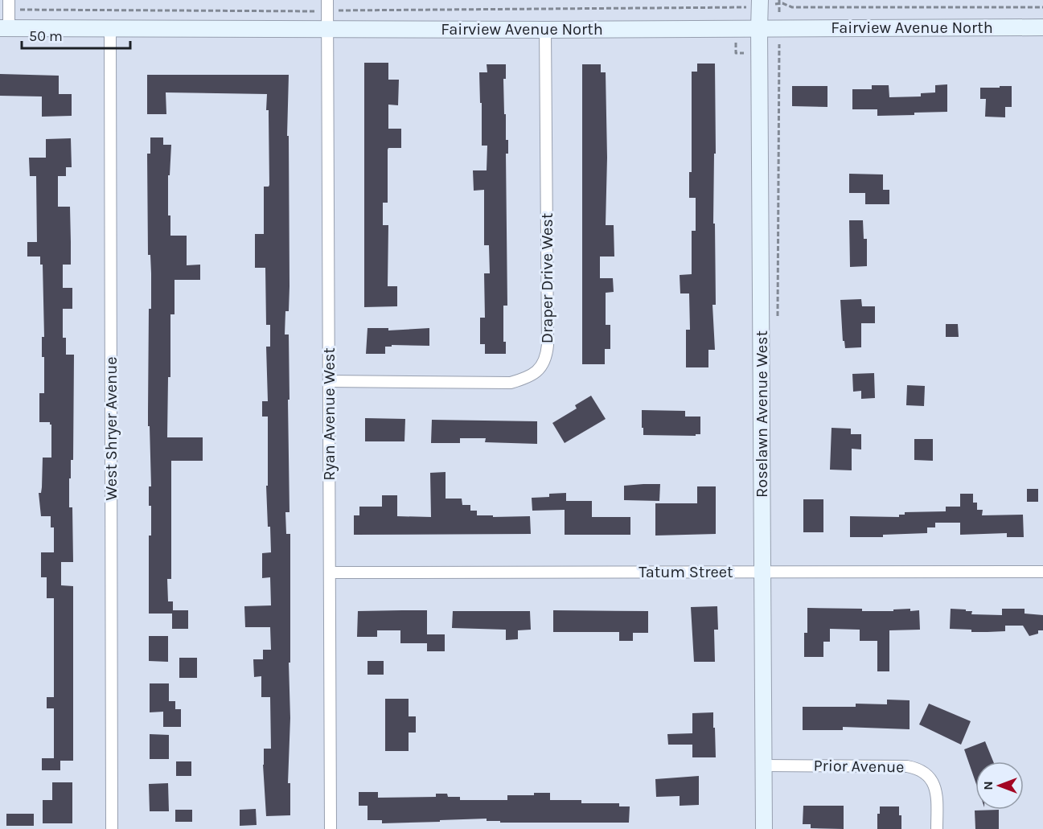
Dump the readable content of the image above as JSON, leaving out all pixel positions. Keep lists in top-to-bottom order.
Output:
{
  "streets": {
    "street": [
      "Fairview Avenue North",
      "Draper Drive West",
      "Ryan Avenue West",
      "Roselawn Avenue West",
      "West Shryer Avenue",
      "Tatum Street",
      "Prior Avenue"
    ]
  },
  "crossings": [
    ["Fairview Avenue North", "Draper Drive West"],
    ["Fairview Avenue North", "Ryan Avenue West"],
    ["Fairview Avenue North", "Roselawn Avenue West"],
    ["Fairview Avenue North", "West Shryer Avenue"],
    ["Draper Drive West", "Ryan Avenue West"],
    ["Ryan Avenue West", "Tatum Street"],
    ["Roselawn Avenue West", "Tatum Street"],
    ["Roselawn Avenue West", "Prior Avenue"]
  ],
  "scale_bar": "50 m",
  "north": "left"
}
